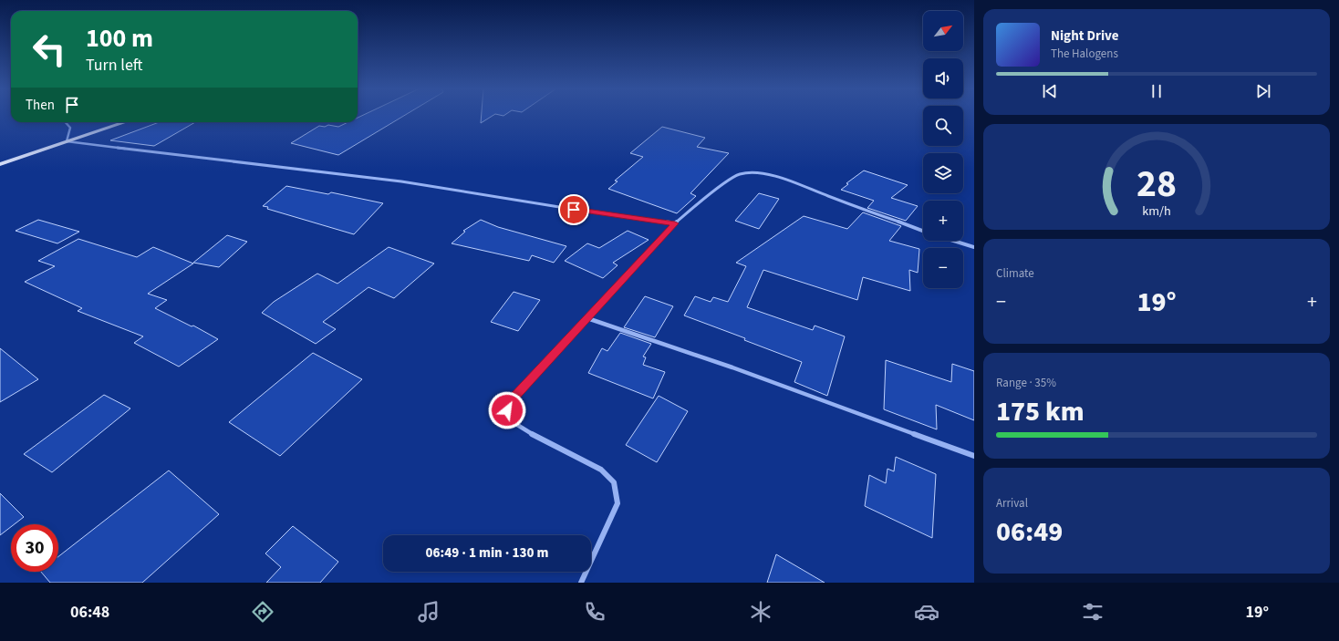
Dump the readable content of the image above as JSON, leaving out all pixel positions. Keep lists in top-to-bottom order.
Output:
{
  "north": "top right",
  "page": {
    "map_buttons": ["+", "−"],
    "turn": ["100 m", "Turn left"],
    "song": ["Night Drive", "The Halogens"],
    "then": "Then",
    "tile": [
      "Climate",
      ["Range · 35%", "175 km"],
      ["Arrival", "06:49"]
    ],
    "heat": ["−", "19°", "+"],
    "limit": "30",
    "trip": "06:49 · 1 min · 130 m",
    "tabs": ["06:48", "19°"],
    "gauge": ["28", "km/h"]
  }
}
